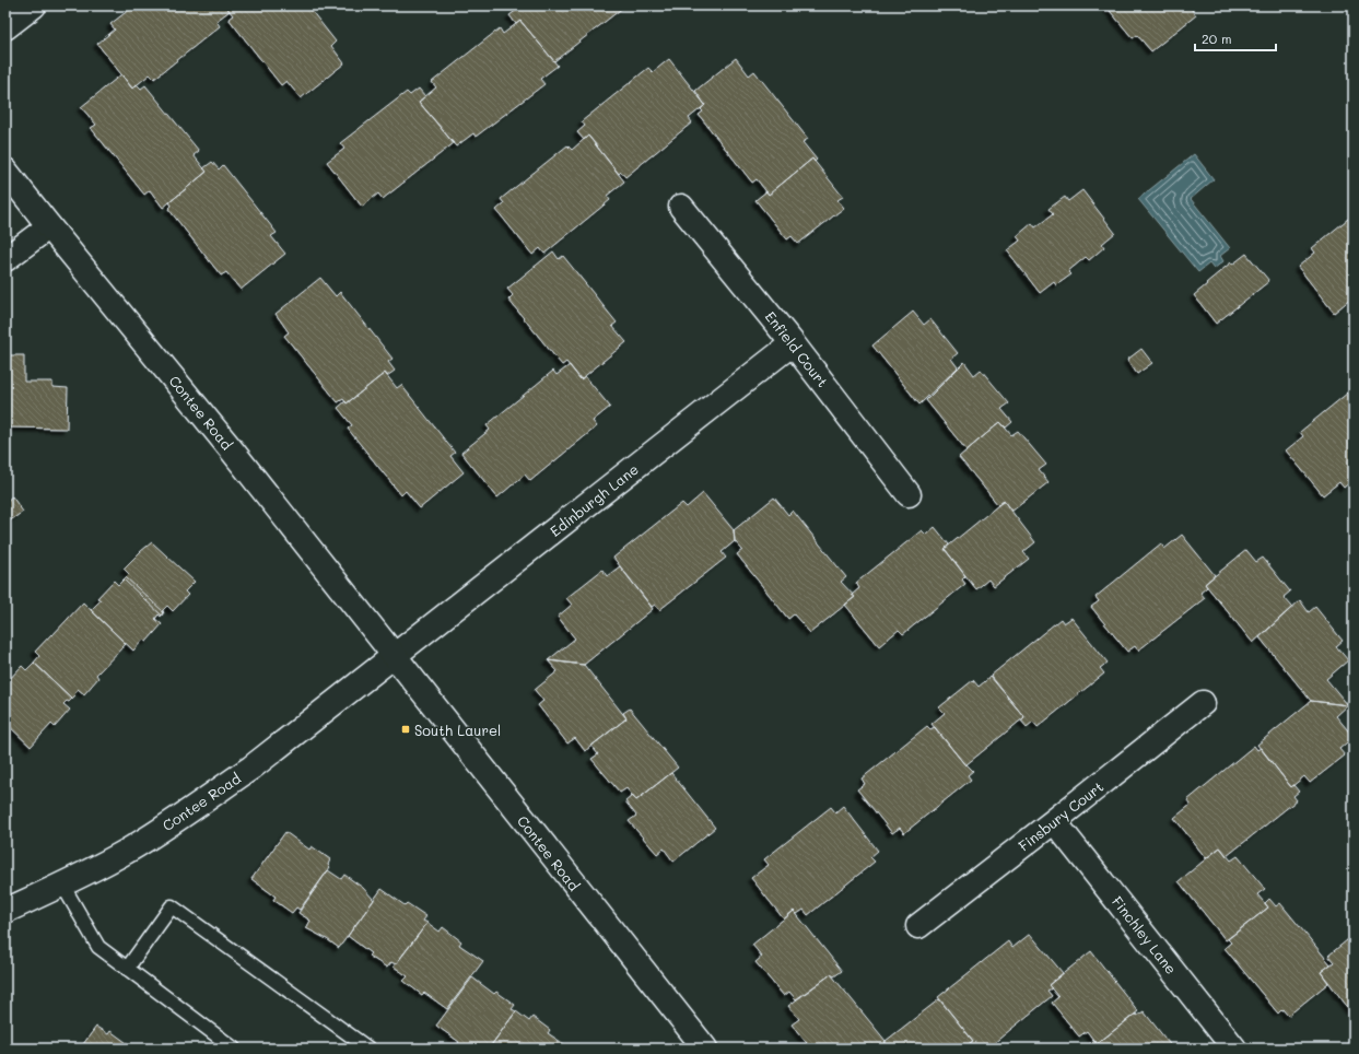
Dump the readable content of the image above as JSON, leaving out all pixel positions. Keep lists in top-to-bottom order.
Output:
{
  "streets": {
    "street": [
      "Enfield Court",
      "Contee Road",
      "Edinburgh Lane",
      "Finsbury Court",
      "Finchley Lane"
    ]
  },
  "crossings": [
    ["Enfield Court", "Edinburgh Lane"],
    ["Contee Road", "Edinburgh Lane"],
    ["Finsbury Court", "Finchley Lane"]
  ],
  "places": {
    "transit": ["South Laurel"]
  },
  "scale_bar": "20 m"
}
